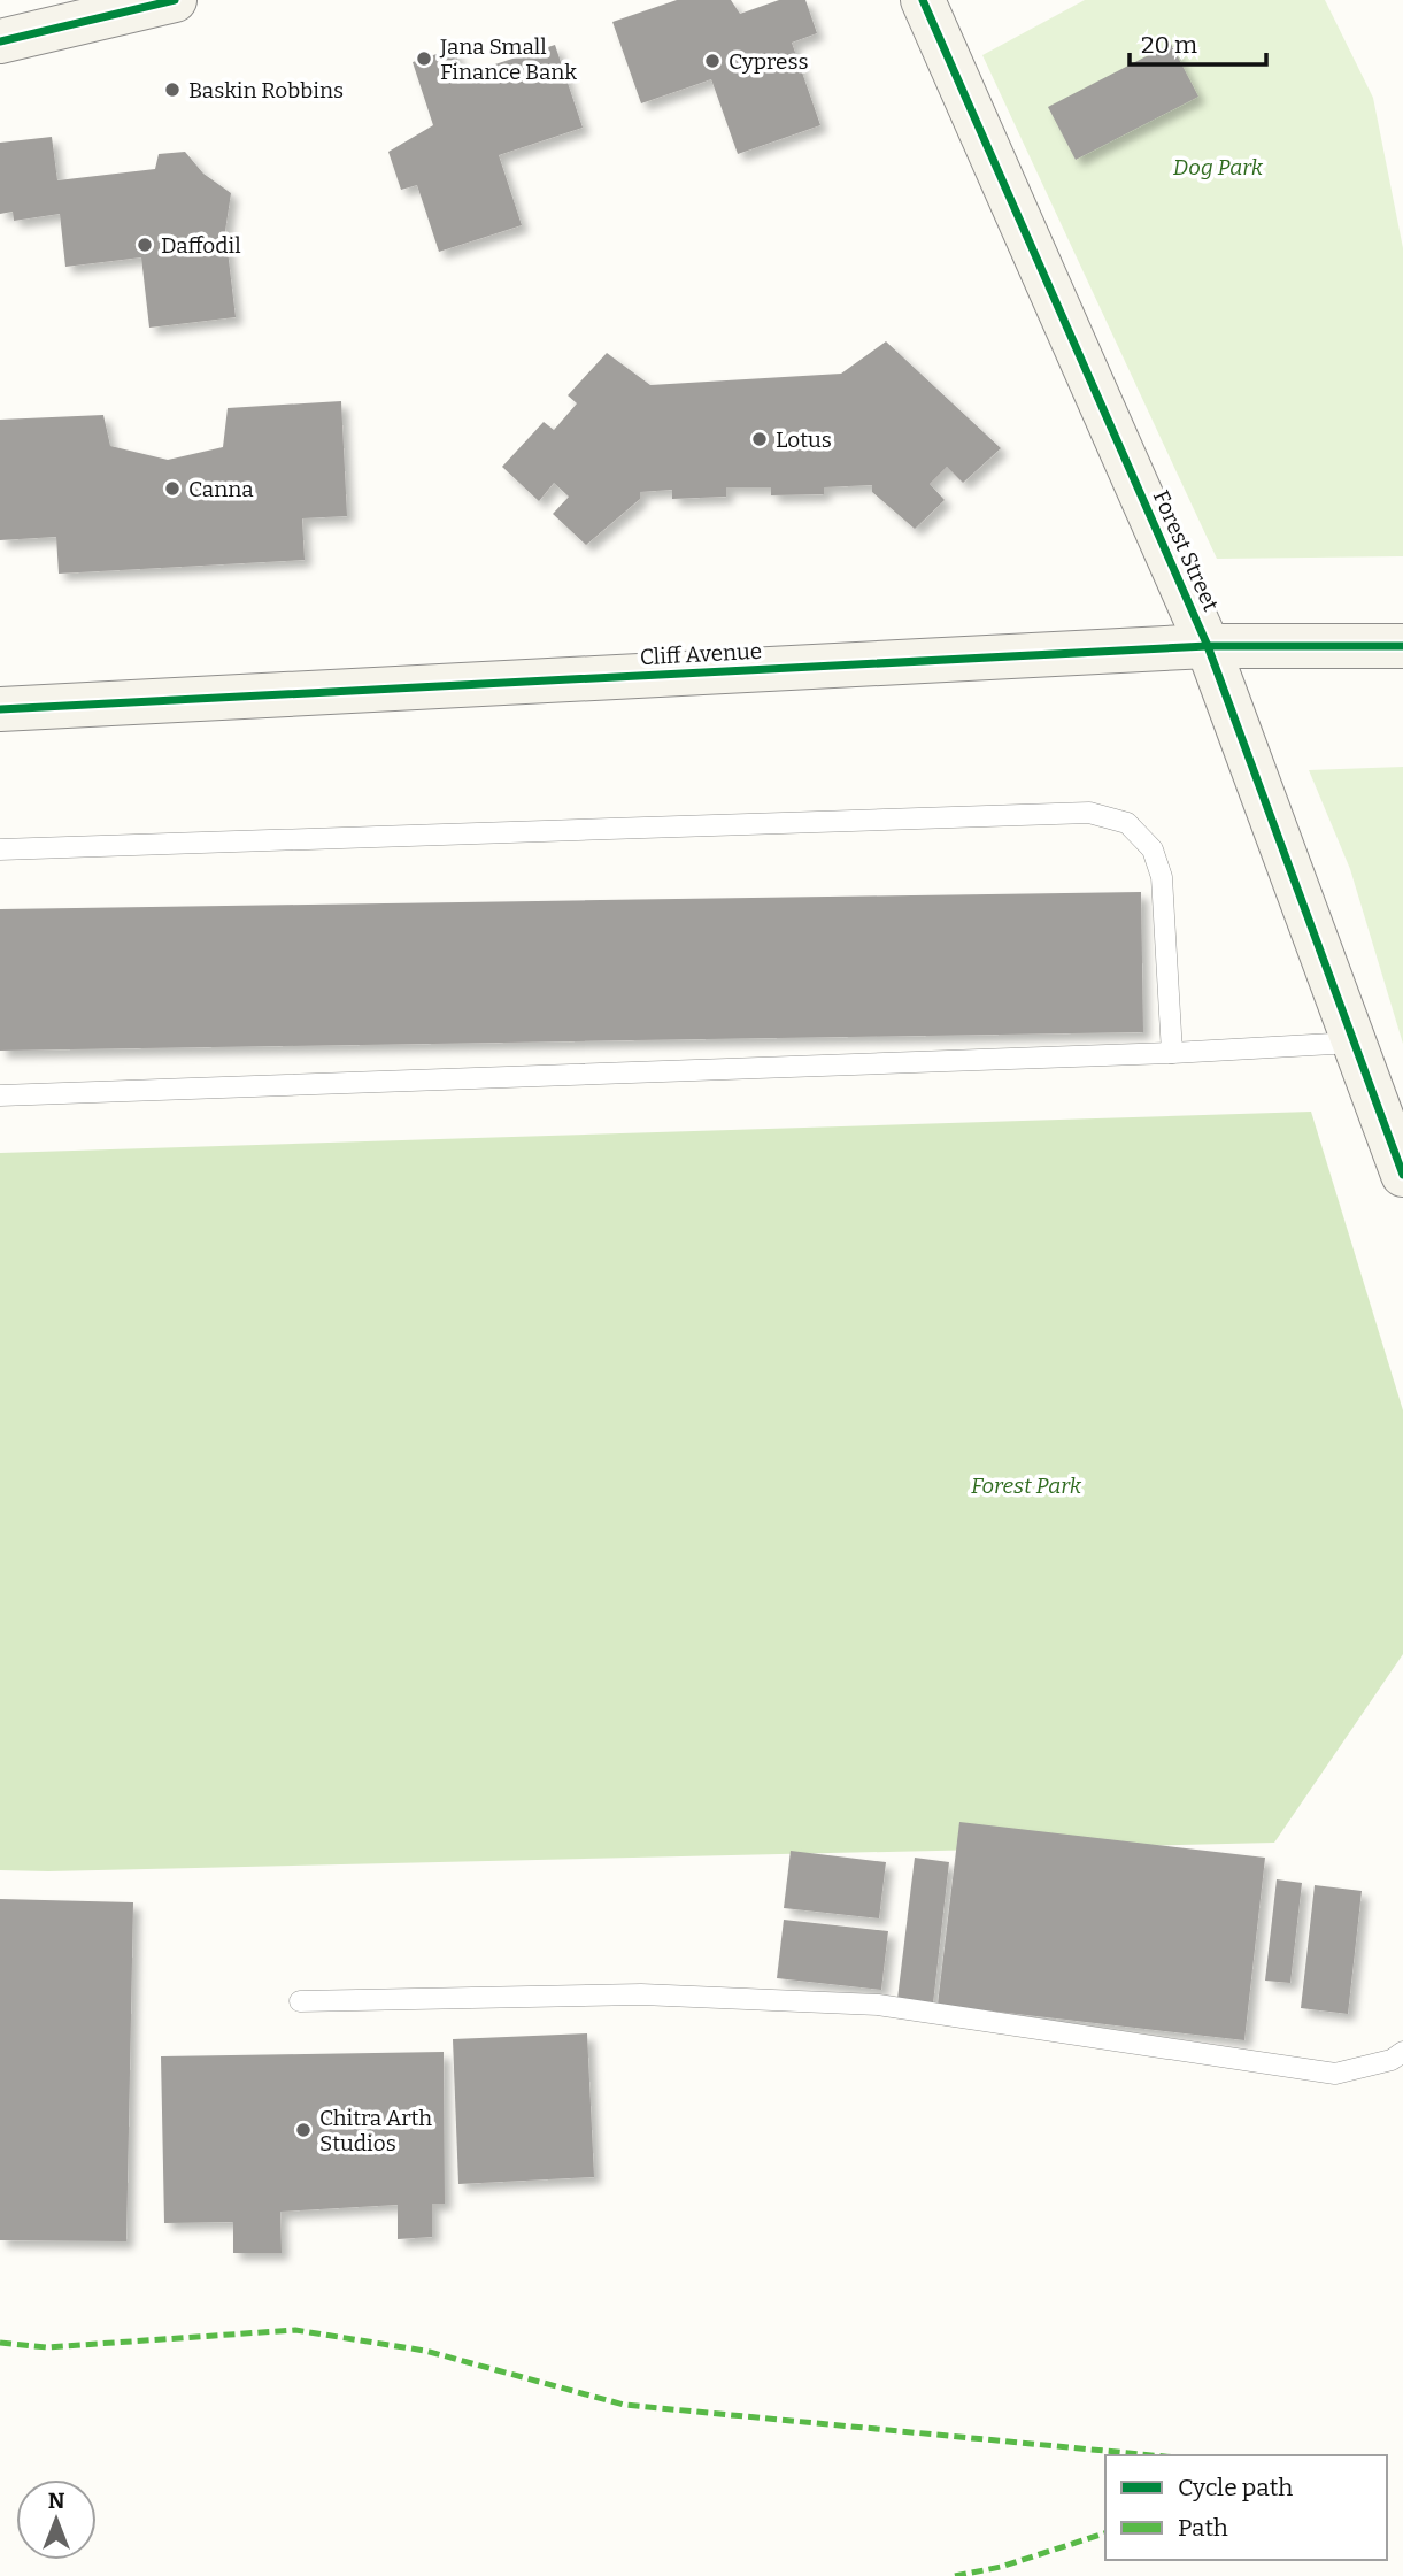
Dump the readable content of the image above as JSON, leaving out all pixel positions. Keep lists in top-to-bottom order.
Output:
{
  "streets": {
    "street": ["Forest Street", "Cliff Avenue"]
  },
  "crossings": [
    ["Forest Street", "Cliff Avenue"]
  ],
  "parks": ["Dog Park", "Forest Park"],
  "places": [
    "Jana Small Finance Bank",
    "Cypress",
    "Baskin Robbins",
    "Daffodil",
    "Lotus",
    "Canna",
    "Chitra Arth Studios"
  ],
  "legend": ["Cycle path", "Path"],
  "scale_bar": "20 m",
  "north": "top"
}
